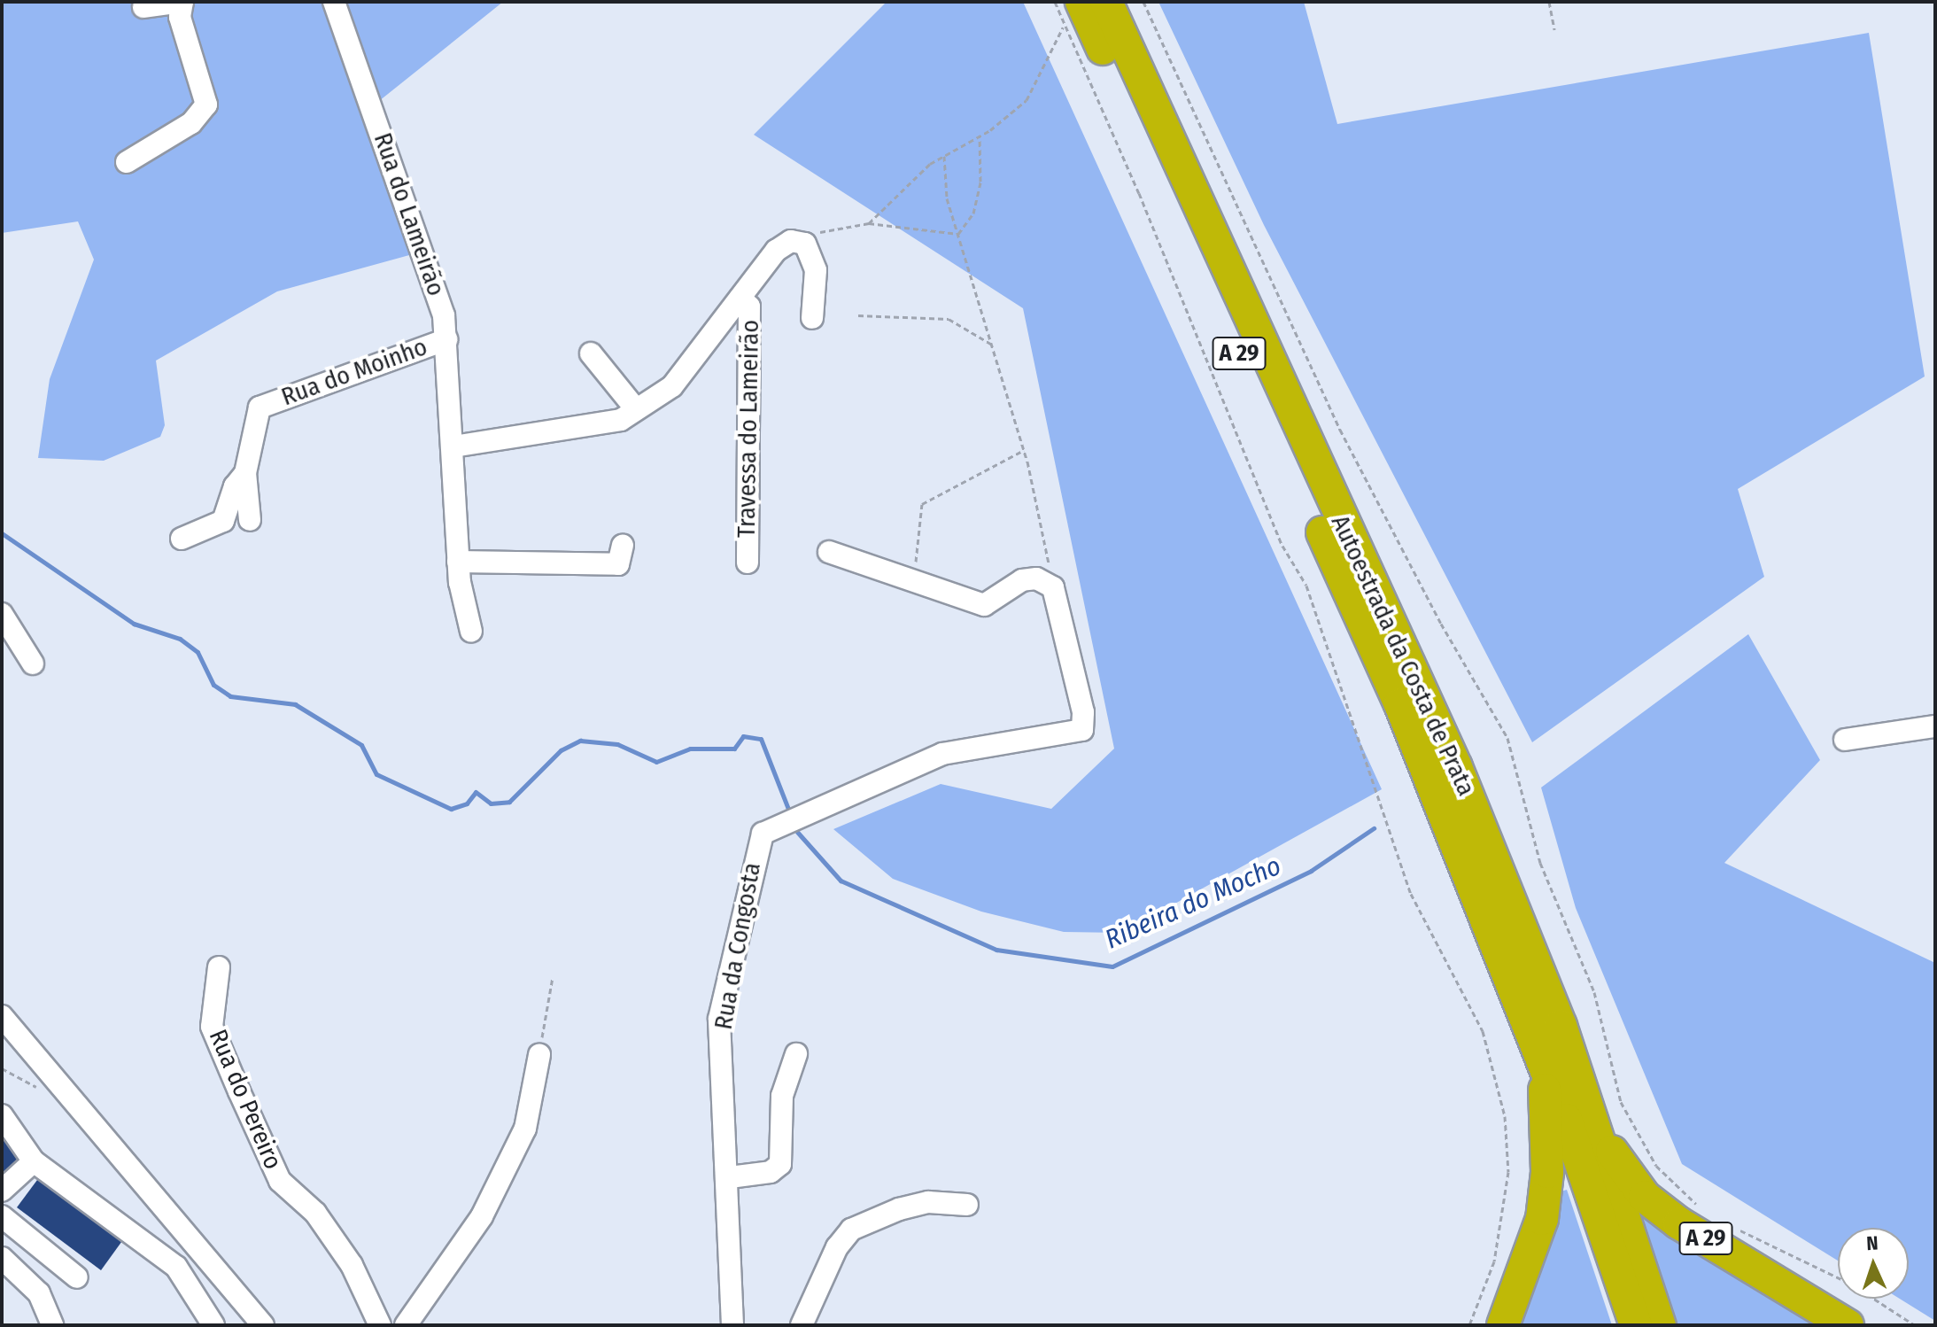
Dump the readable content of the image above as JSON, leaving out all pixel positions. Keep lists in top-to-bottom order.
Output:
{
  "streets": {
    "highway": ["A 29", "Autoestrada da Costa de Prata"],
    "street": [
      "Rua do Lameirão",
      "Rua do Moinho",
      "Travessa do Lameirão",
      "Rua da Congosta",
      "Rua do Pereiro"
    ]
  },
  "crossings": [
    ["Rua do Lameirão", "Rua do Moinho"],
    ["Rua do Lameirão", "Travessa do Lameirão"],
    ["A 29", "Autoestrada da Costa de Prata"]
  ],
  "water": ["Ribeira do Mocho"],
  "north": "top"
}
